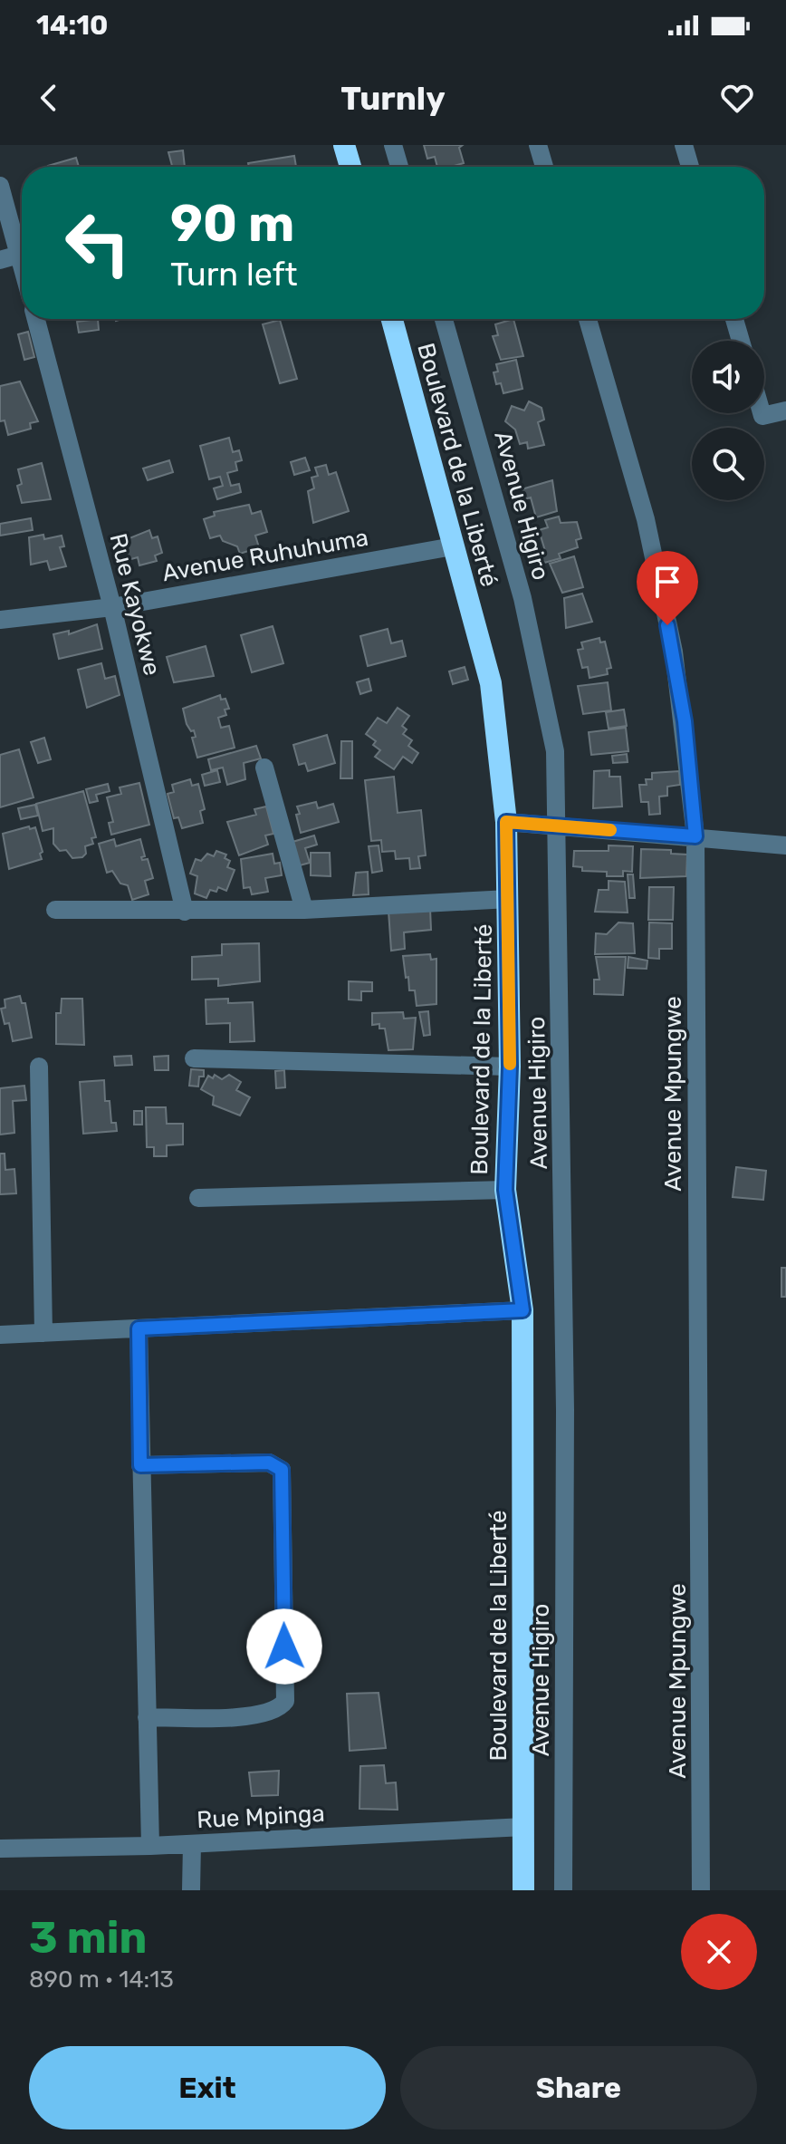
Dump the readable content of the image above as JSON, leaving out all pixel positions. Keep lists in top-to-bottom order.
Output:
{
  "streets": {
    "highway": ["Boulevard de la Liberté"],
    "street": [
      "Avenue Higiro",
      "Avenue Ruhuhuma",
      "Rue Kayokwe",
      "Avenue Mpungwe",
      "Rue Mpinga"
    ]
  },
  "crossings": [
    ["Boulevard de la Liberté", "Avenue Ruhuhuma"],
    ["Boulevard de la Liberté", "Rue Mpinga"],
    ["Avenue Ruhuhuma", "Rue Kayokwe"]
  ],
  "page": {
    "status": "14:10",
    "header": "Turnly",
    "turn": ["90 m", "Turn left"],
    "heading": ["3 min", "890 m · 14:13"],
    "buttons": ["Exit", "Share"]
  }
}
